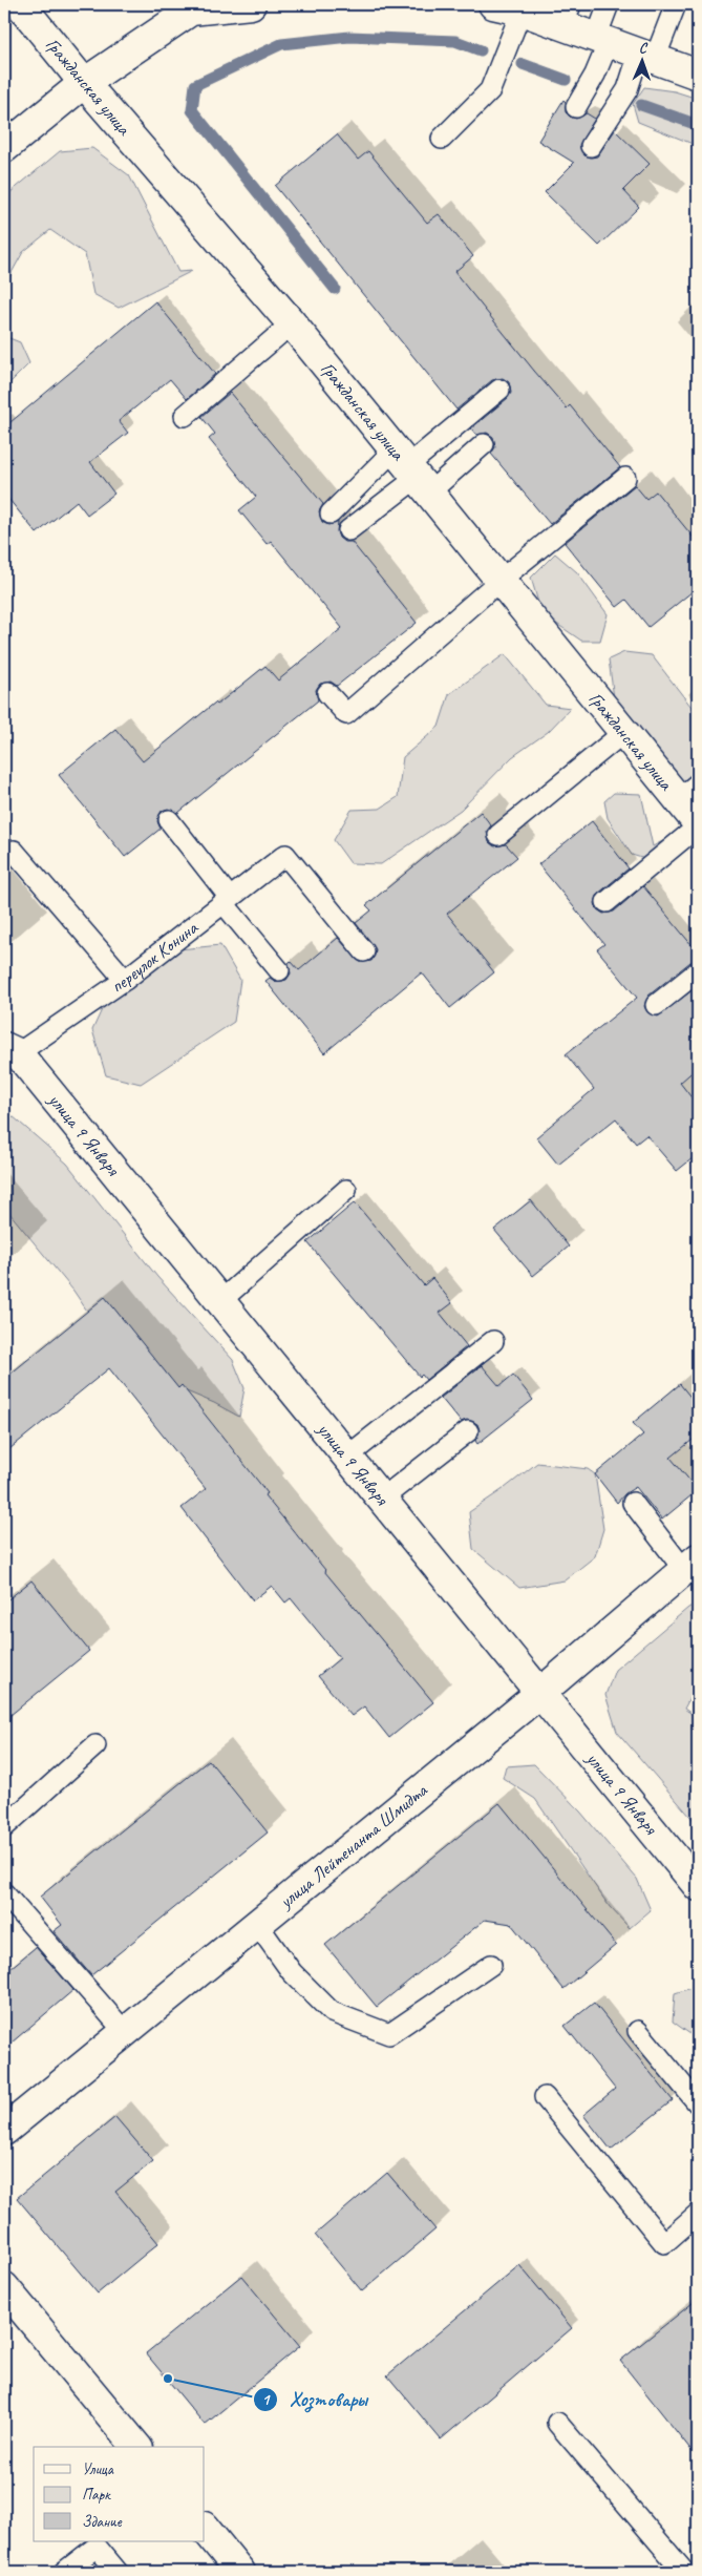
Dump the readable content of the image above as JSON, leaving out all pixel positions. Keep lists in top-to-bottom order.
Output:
{
  "streets": {
    "street": ["Гражданская улица", "улица 9 Января", "улица Лейтенанта Шмидта"],
    "lane": ["переулок Конина"]
  },
  "crossings": [
    ["переулок Конина", "улица 9 Января"],
    ["улица 9 Января", "улица Лейтенанта Шмидта"]
  ],
  "places": ["Хозтовары"],
  "legend": ["Улица", "Парк", "Здание"],
  "north": "top"
}
